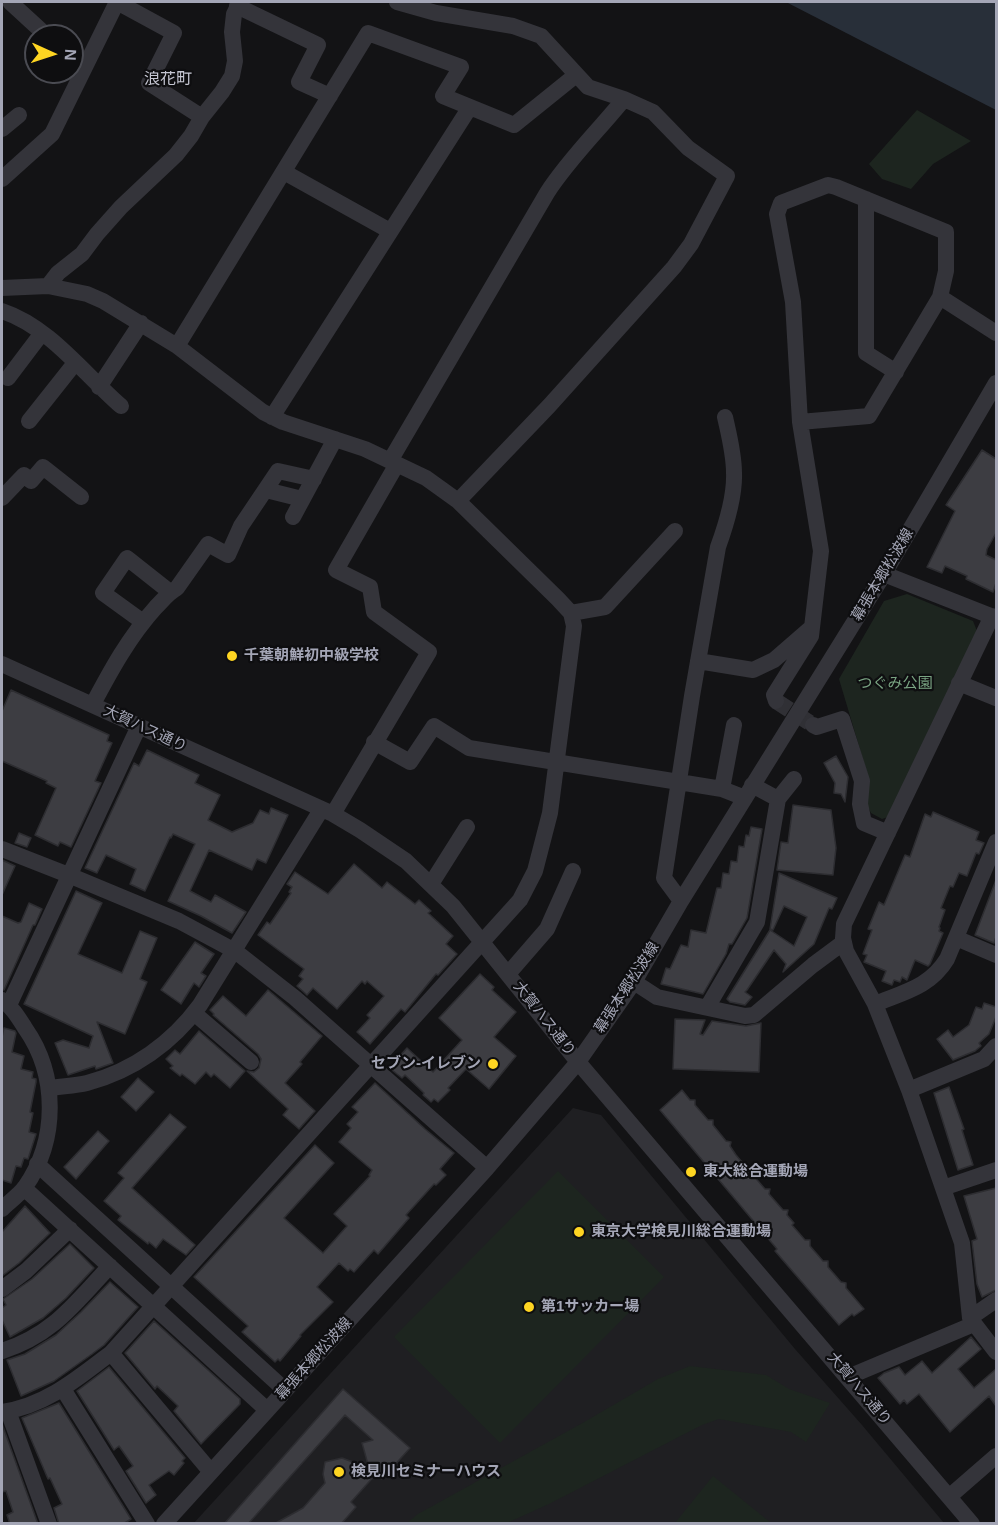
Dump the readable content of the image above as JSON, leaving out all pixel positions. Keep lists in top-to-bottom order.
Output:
{
  "streets": {
    "street": ["幕張本郷松波線", "大賀ハス通り"]
  },
  "crossings": [
    ["幕張本郷松波線", "大賀ハス通り"]
  ],
  "districts": ["浪花町"],
  "parks": ["つぐみ公園"],
  "places": [
    "千葉朝鮮初中級学校",
    "セブン-イレブン",
    "東大総合運動場",
    "東京大学検見川総合運動場",
    "第1サッカー場",
    "検見川セミナーハウス"
  ],
  "north": "right"
}
